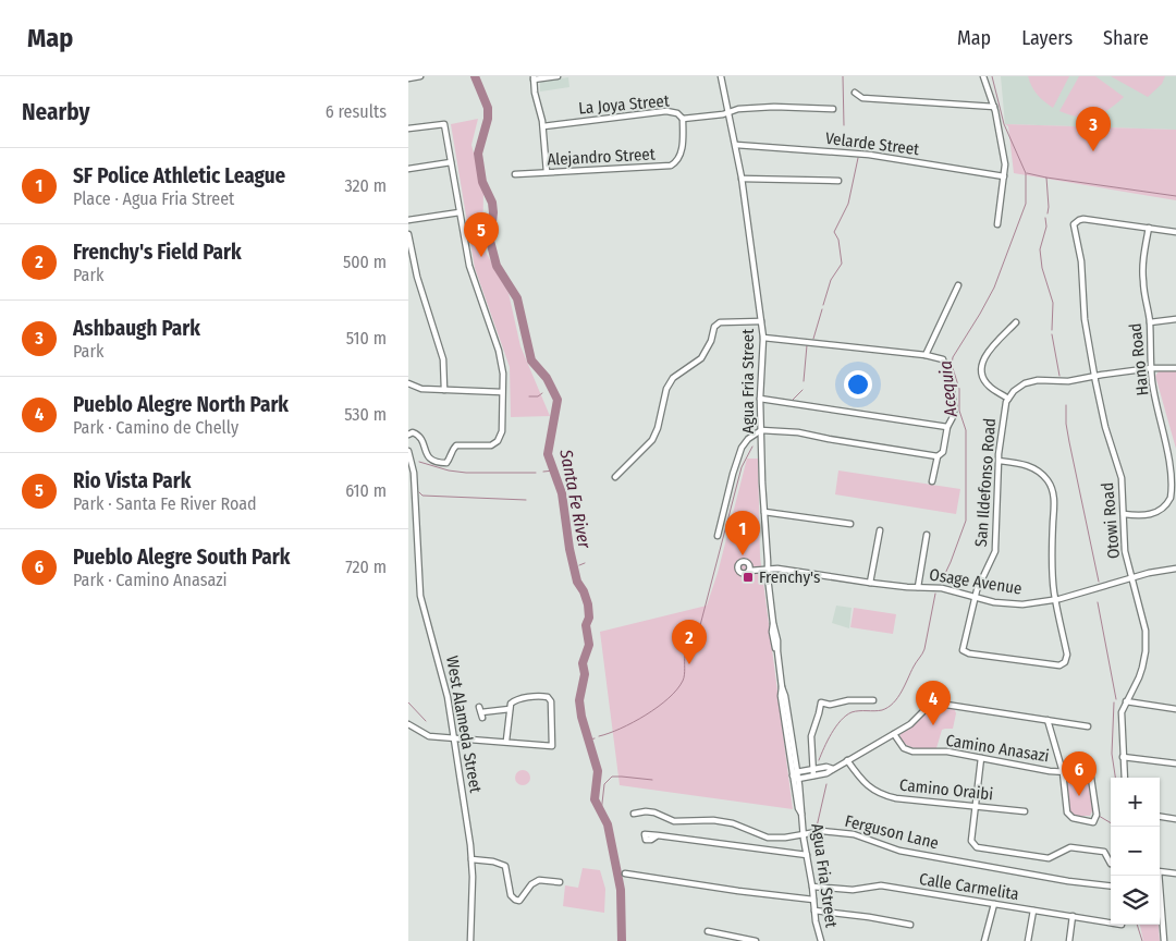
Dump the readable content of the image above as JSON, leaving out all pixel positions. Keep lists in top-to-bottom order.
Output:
{
  "streets": {
    "street": [
      "La Joya Street",
      "Velarde Street",
      "Alejandro Street",
      "Hano Road",
      "Agua Fria Street",
      "San Ildefonso Road",
      "Otowi Road",
      "Osage Avenue",
      "West Alameda Street",
      "Camino Anasazi",
      "Camino Oraibi",
      "Ferguson Lane",
      "Calle Carmelita"
    ]
  },
  "crossings": [
    ["La Joya Street", "Alejandro Street"],
    ["La Joya Street", "Agua Fria Street"],
    ["Velarde Street", "Agua Fria Street"],
    ["Hano Road", "Otowi Road"],
    ["Agua Fria Street", "Osage Avenue"],
    ["Agua Fria Street", "Ferguson Lane"],
    ["Agua Fria Street", "Calle Carmelita"],
    ["San Ildefonso Road", "Osage Avenue"],
    ["Otowi Road", "Osage Avenue"]
  ],
  "water": ["Acequia", "Santa Fe River"],
  "places": {
    "transit": ["Frenchy's"]
  },
  "page": {
    "header": "Map",
    "nav": ["Map", "Layers", "Share"],
    "heading": ["Nearby", "6 results"],
    "pins": [
      "3",
      "5",
      "1",
      "2",
      "4",
      "6"
    ],
    "list": [
      {
        "mark": "1",
        "name": "SF Police Athletic League",
        "note": "Place · Agua Fria Street",
        "value": "320 m"
      },
      {
        "mark": "2",
        "name": "Frenchy's Field Park",
        "note": "Park",
        "value": "500 m"
      },
      {
        "mark": "3",
        "name": "Ashbaugh Park",
        "note": "Park",
        "value": "510 m"
      },
      {
        "mark": "4",
        "name": "Pueblo Alegre North Park",
        "note": "Park · Camino de Chelly",
        "value": "530 m"
      },
      {
        "mark": "5",
        "name": "Rio Vista Park",
        "note": "Park · Santa Fe River Road",
        "value": "610 m"
      },
      {
        "mark": "6",
        "name": "Pueblo Alegre South Park",
        "note": "Park · Camino Anasazi",
        "value": "720 m"
      }
    ],
    "map_buttons": ["+", "−"]
  }
}
